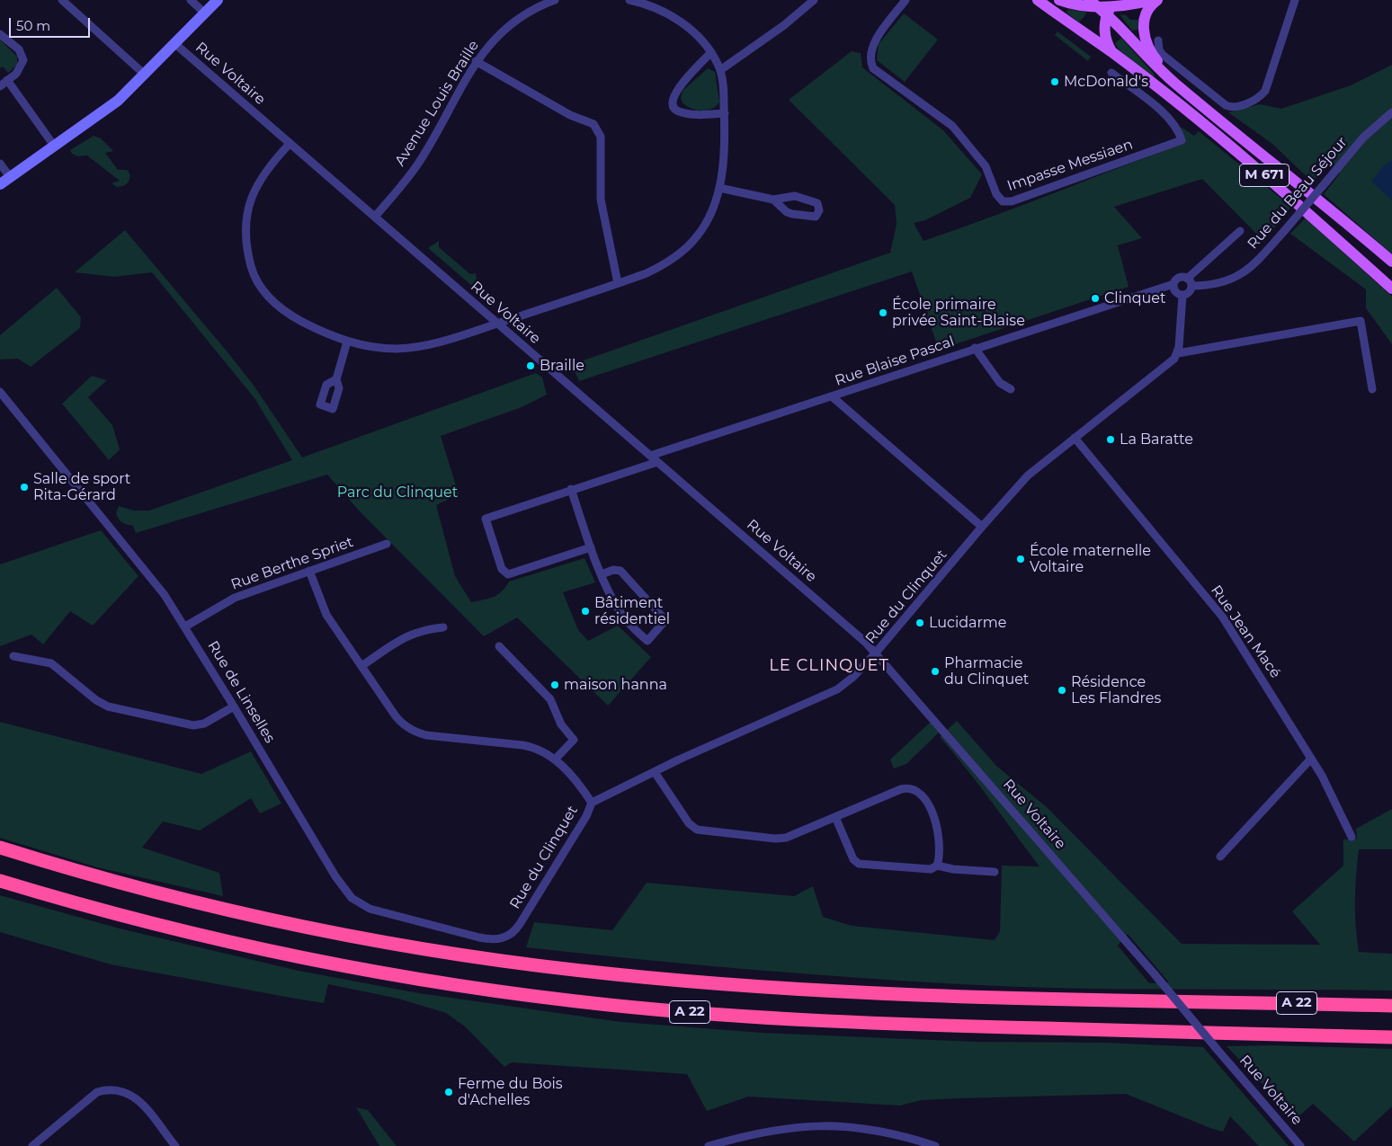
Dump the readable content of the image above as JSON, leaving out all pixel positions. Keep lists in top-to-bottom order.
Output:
{
  "streets": {
    "highway": ["A 22"],
    "main road": ["M 671"],
    "street": [
      "Rue Voltaire",
      "Avenue Louis Braille",
      "Impasse Messiaen",
      "Rue du Beau Séjour",
      "Rue Blaise Pascal",
      "Rue Berthe Spriet",
      "Rue du Clinquet",
      "Rue Jean Macé",
      "Rue de Linselles"
    ]
  },
  "crossings": [
    ["Rue Voltaire", "Avenue Louis Braille"],
    ["Rue Voltaire", "Rue Blaise Pascal"],
    ["Rue Voltaire", "Rue du Clinquet"],
    ["Rue du Beau Séjour", "Rue Blaise Pascal"],
    ["Rue Berthe Spriet", "Rue de Linselles"],
    ["Rue du Clinquet", "Rue Jean Macé"],
    ["Rue du Clinquet", "Rue de Linselles"]
  ],
  "districts": ["LE CLINQUET"],
  "parks": ["Parc du Clinquet"],
  "places": [
    "McDonald's",
    "Clinquet",
    "École primaire privée Saint-Blaise",
    "Braille",
    "La Baratte",
    "Salle de sport Rita-Gérard",
    "École maternelle Voltaire",
    "Bâtiment résidentiel",
    "Lucidarme",
    "Pharmacie du Clinquet",
    "maison hanna",
    "Résidence Les Flandres",
    "Ferme du Bois d'Achelles"
  ],
  "scale_bar": "50 m"
}
